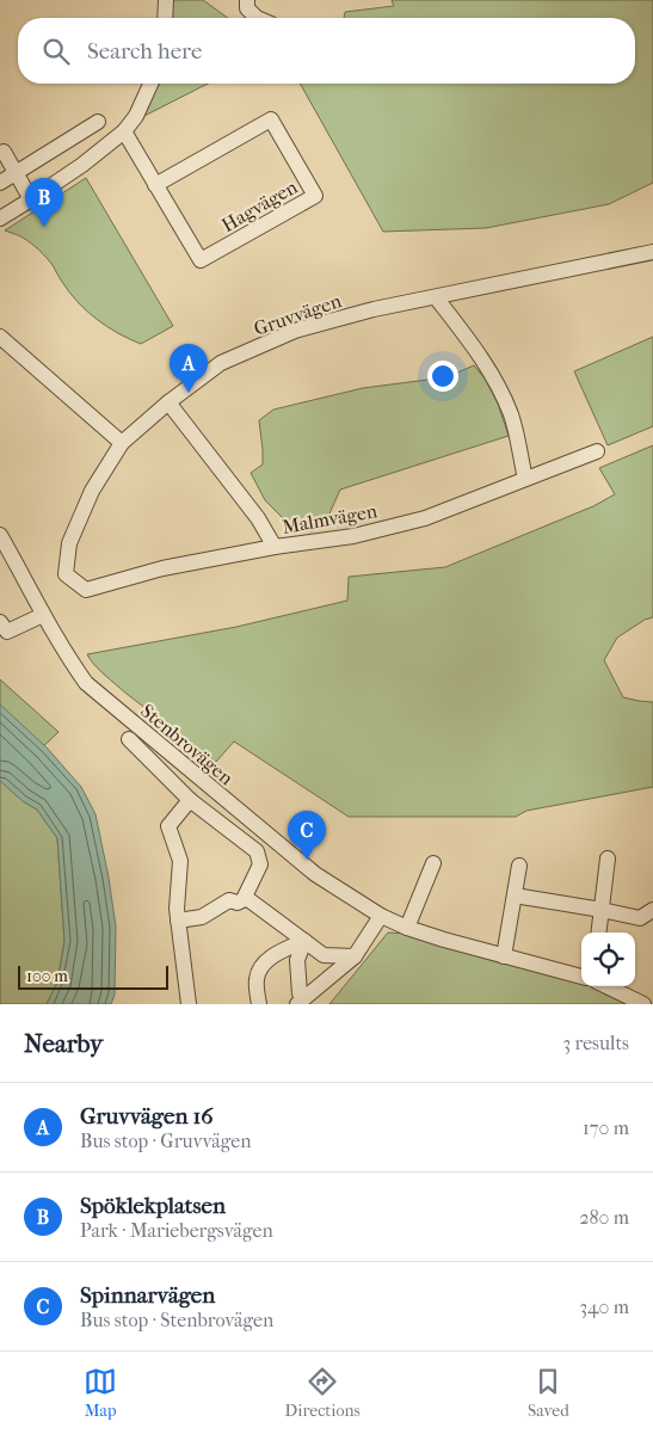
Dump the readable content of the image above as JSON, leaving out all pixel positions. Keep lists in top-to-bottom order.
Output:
{
  "streets": {
    "street": [
      "Hagvägen",
      "Gruvvägen",
      "Malmvägen",
      "Stenbrovägen"
    ]
  },
  "crossings": [
    ["Gruvvägen", "Malmvägen"]
  ],
  "scale_bar": "100 m",
  "page": {
    "search": "Search here",
    "pins": ["B", "A", "C"],
    "scale": "100 m",
    "heading": ["Nearby", "3 results"],
    "list": [
      {
        "mark": "A",
        "name": "Gruvvägen 16",
        "note": "Bus stop · Gruvvägen",
        "value": "170 m"
      },
      {
        "mark": "B",
        "name": "Spöklekplatsen",
        "note": "Park · Mariebergsvägen",
        "value": "280 m"
      },
      {
        "mark": "C",
        "name": "Spinnarvägen",
        "note": "Bus stop · Stenbrovägen",
        "value": "340 m"
      }
    ],
    "nav": ["Map", "Directions", "Saved"]
  }
}
